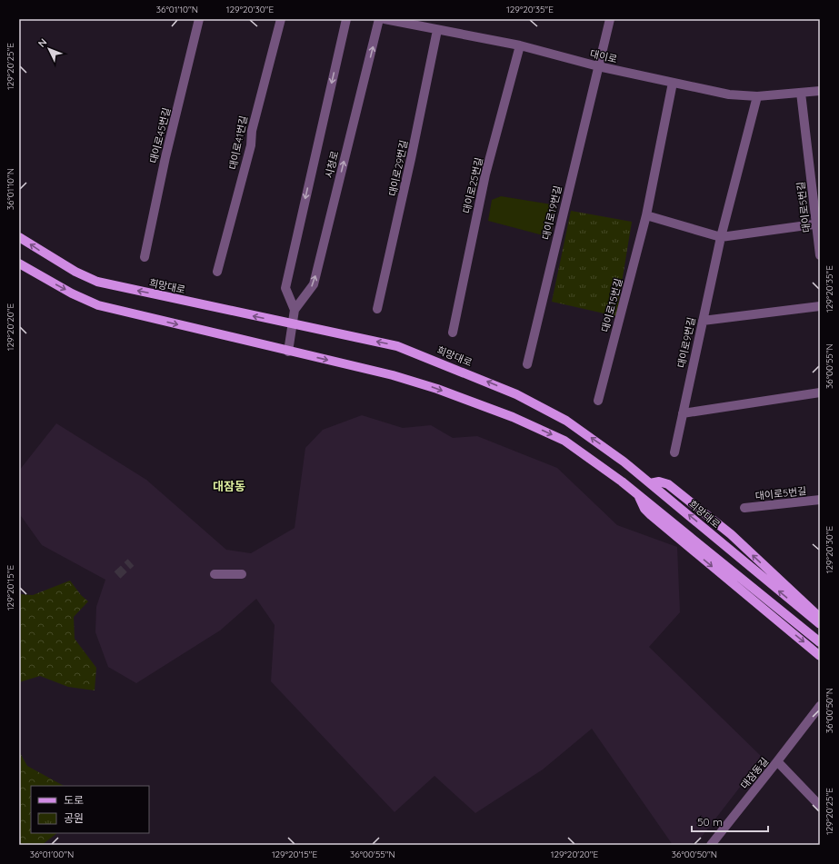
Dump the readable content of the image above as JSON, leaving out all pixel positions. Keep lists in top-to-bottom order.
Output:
{
  "streets": {
    "main road": ["희망대로"],
    "street": [
      "대이로",
      "대이로45번길",
      "대이로41번길",
      "시청로",
      "대이로29번길",
      "대이로25번길",
      "대이로5번길",
      "대이로19번길",
      "대이로15번길",
      "대이로9번길",
      "대잠동길"
    ]
  },
  "crossings": [
    ["대이로", "대이로29번길"],
    ["대이로", "대이로25번길"],
    ["대이로", "대이로5번길"],
    ["대이로", "대이로19번길"],
    ["대이로", "대이로15번길"],
    ["대이로", "대이로9번길"],
    ["시청로", "희망대로"]
  ],
  "districts": ["대잠동"],
  "legend": ["도로", "공원"],
  "scale_bar": "50 m",
  "north": "top left",
  "coordinates": [
    "36°01'10\"N",
    "129°20'30\"E",
    "129°20'35\"E",
    "129°20'25\"E",
    "129°20'20\"E",
    "36°00'55\"N",
    "129°20'15\"E",
    "36°00'50\"N",
    "36°01'00\"N"
  ]
}
